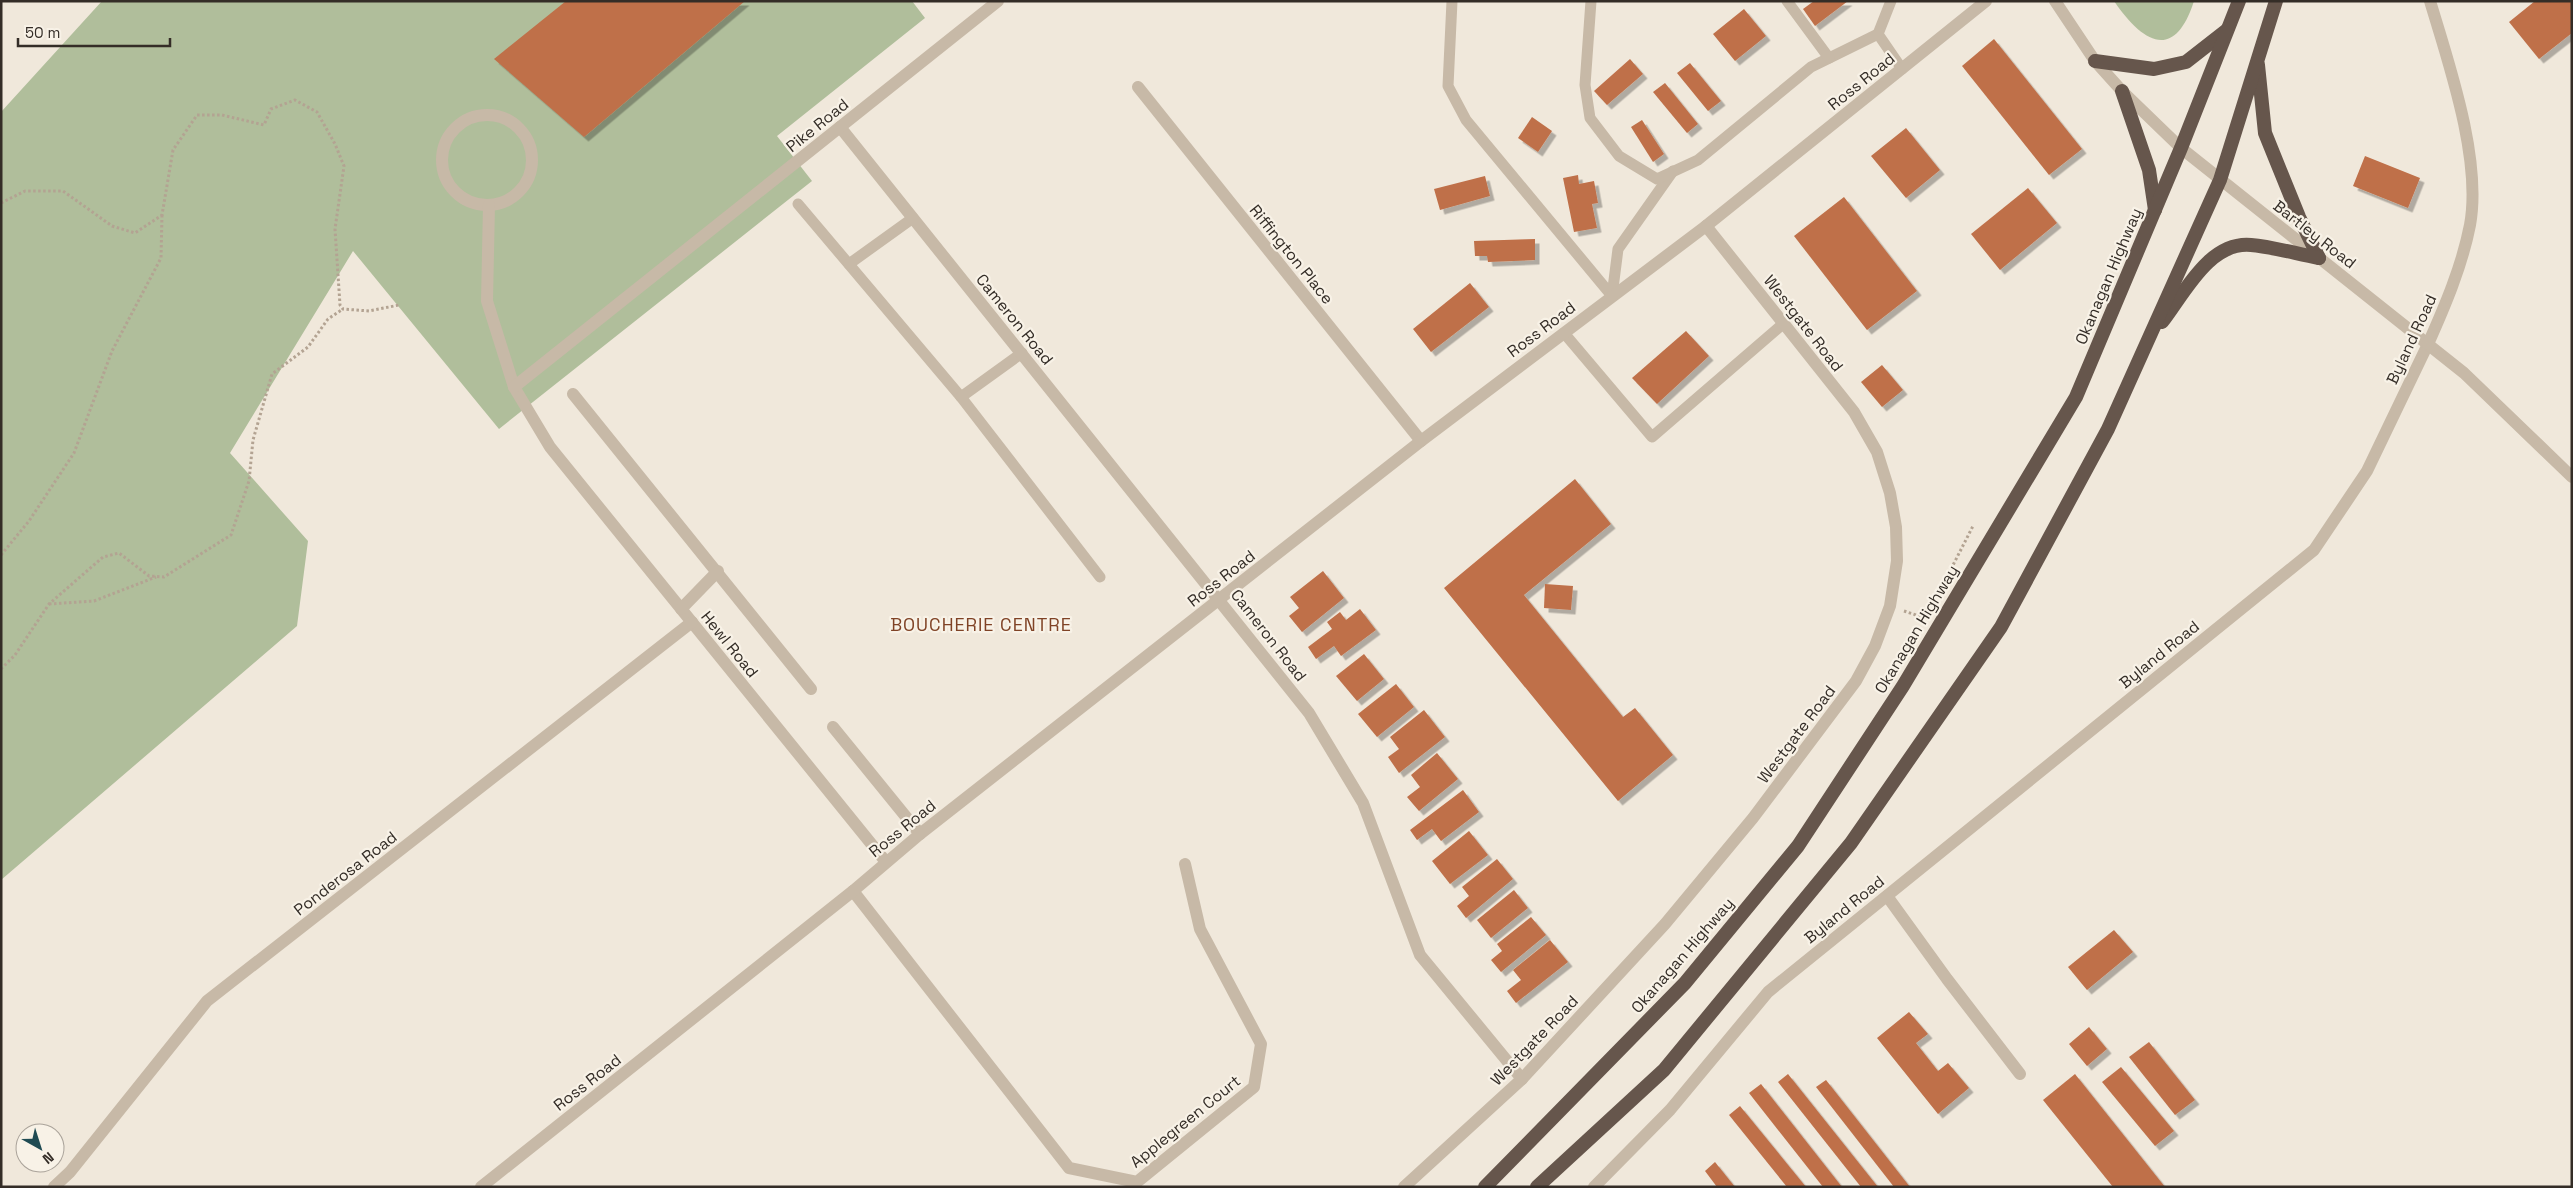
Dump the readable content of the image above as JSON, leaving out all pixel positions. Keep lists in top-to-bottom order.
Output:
{
  "streets": {
    "highway": ["Okanagan Highway"],
    "street": [
      "Ross Road",
      "Pike Road",
      "Bartley Road",
      "Riffington Place",
      "Cameron Road",
      "Westgate Road",
      "Byland Road",
      "Hewl Road",
      "Ponderosa Road",
      "Applegreen Court"
    ]
  },
  "crossings": [
    ["Ross Road", "Riffington Place"],
    ["Ross Road", "Cameron Road"],
    ["Ross Road", "Westgate Road"],
    ["Ross Road", "Hewl Road"],
    ["Ross Road", "Applegreen Court"],
    ["Pike Road", "Cameron Road"],
    ["Pike Road", "Hewl Road"],
    ["Bartley Road", "Okanagan Highway"],
    ["Bartley Road", "Byland Road"],
    ["Cameron Road", "Westgate Road"],
    ["Hewl Road", "Ponderosa Road"]
  ],
  "districts": ["BOUCHERIE CENTRE"],
  "scale_bar": "50 m",
  "north": "bottom right"
}
